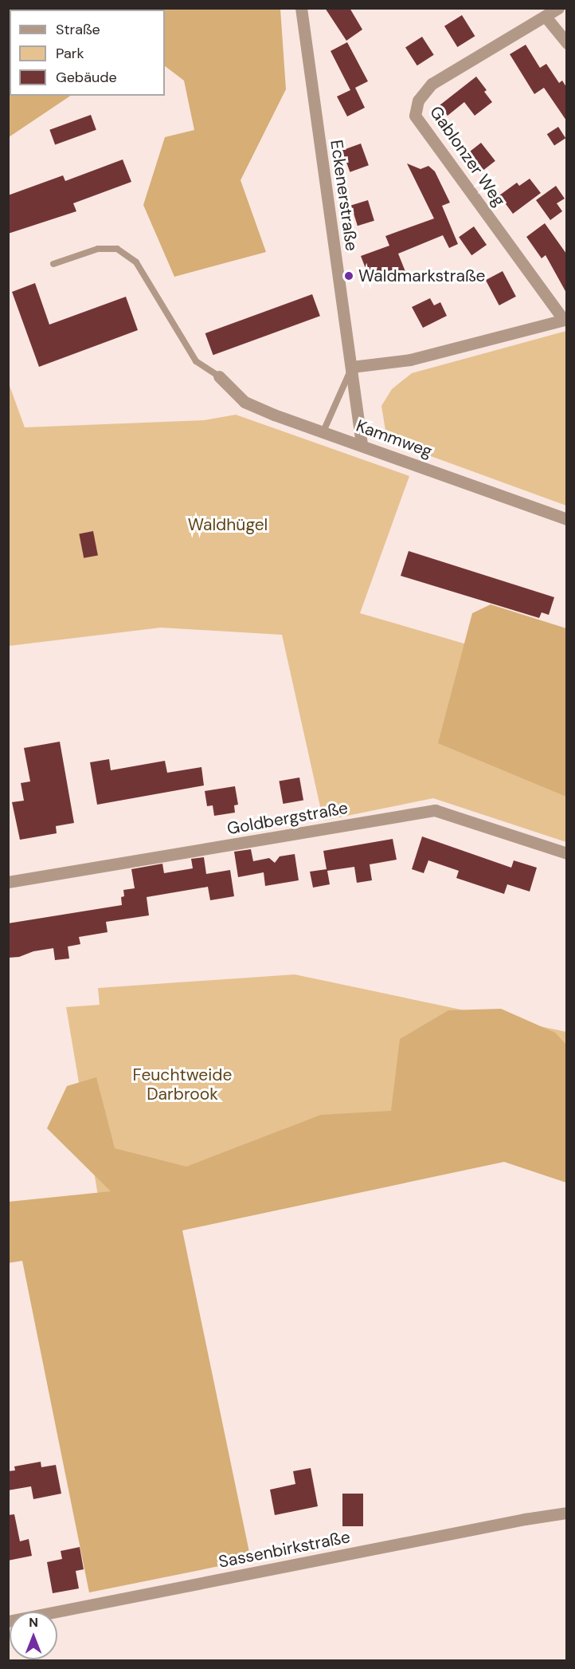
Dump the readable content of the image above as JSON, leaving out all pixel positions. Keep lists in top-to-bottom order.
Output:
{
  "streets": {
    "street": [
      "Gablonzer Weg",
      "Eckenerstraße",
      "Kammweg",
      "Goldbergstraße",
      "Sassenbirkstraße"
    ]
  },
  "crossings": [
    ["Eckenerstraße", "Kammweg"]
  ],
  "parks": ["Waldhügel", "Feuchtweide Darbrook"],
  "places": ["Waldmarkstraße"],
  "legend": ["Straße", "Park", "Gebäude"],
  "north": "top"
}
